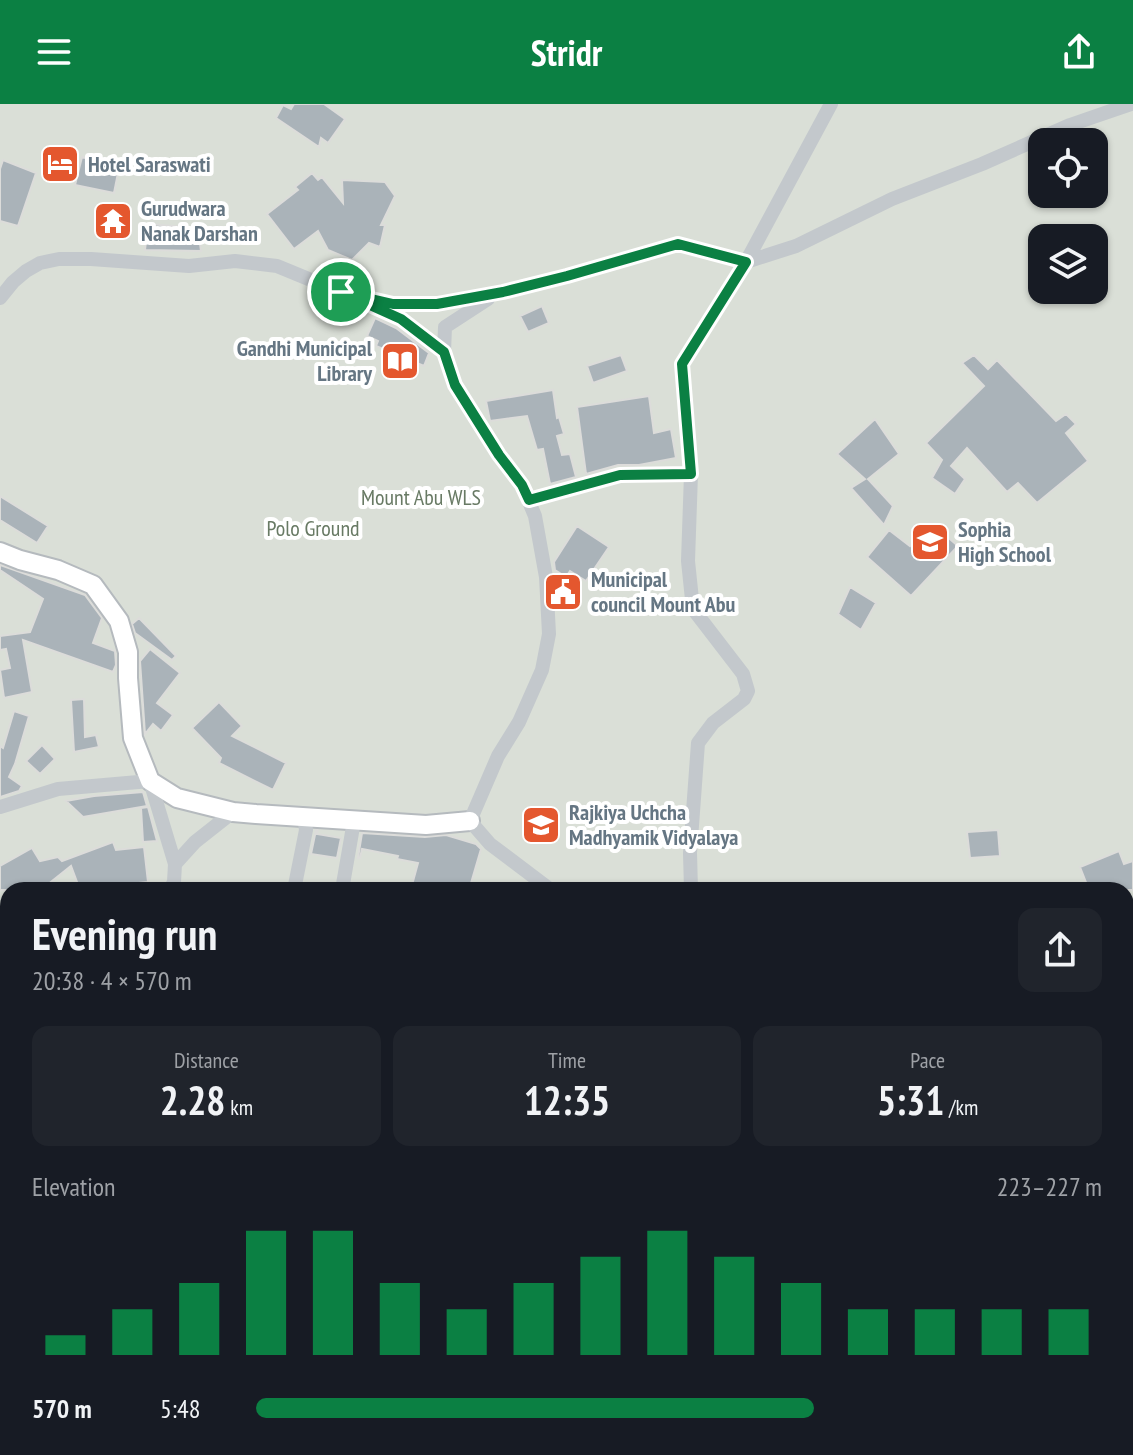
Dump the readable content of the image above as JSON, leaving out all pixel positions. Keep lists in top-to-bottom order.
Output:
{
  "parks": ["Mount Abu WLS", "Polo Ground"],
  "places": {
    "hotel": ["Hotel Saraswati"],
    "temple": ["Gurudwara Nanak Darshan"],
    "library": ["Gandhi Municipal Library"],
    "school or university": ["Sophia High School", "Rajkiya Uchcha Madhyamik Vidyalaya"],
    "public building": ["Municipal council Mount Abu"]
  },
  "page": {
    "header": "Stridr",
    "heading": ["Evening run", "20:38 · 4 × 570 m"],
    "stats": [
      ["Distance", "2.28 km"],
      ["Time", "12:35"],
      ["Pace", "5:31 /km"]
    ],
    "chart": ["Elevation", "223–227 m"],
    "list": [
      {
        "name": "570 m",
        "note": "5:48"
      }
    ]
  }
}
